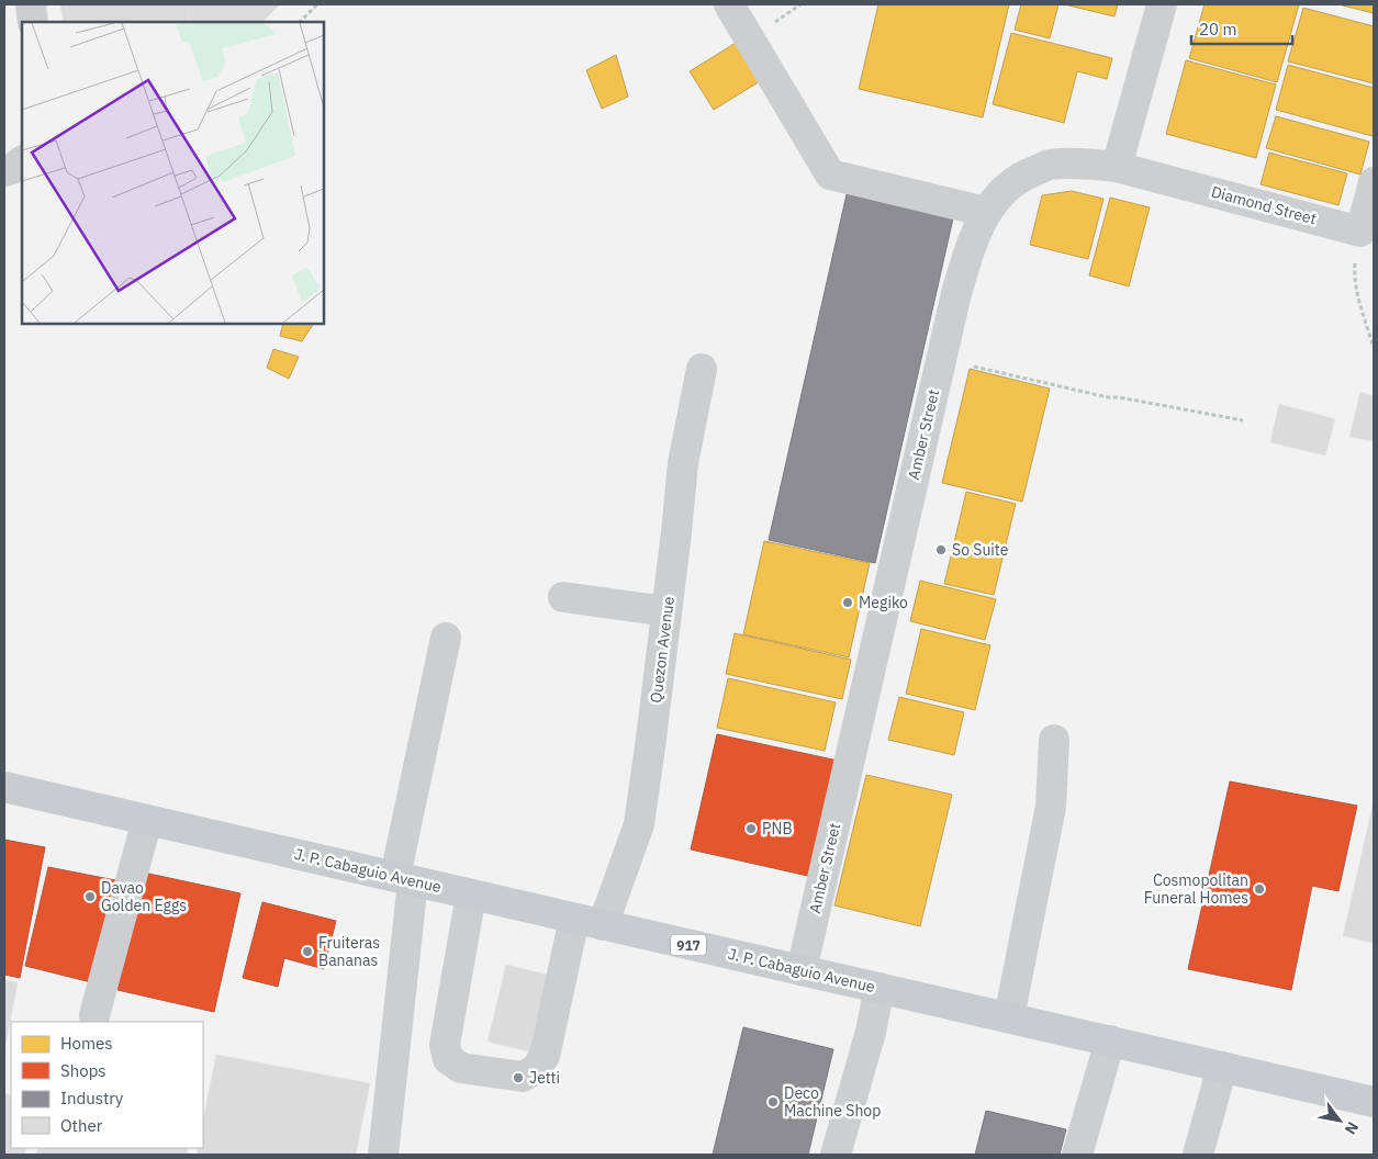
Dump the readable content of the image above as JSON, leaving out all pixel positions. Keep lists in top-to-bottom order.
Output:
{
  "streets": {
    "main road": ["J. P. Cabaguio Avenue", "917"],
    "street": ["Diamond Street", "Amber Street", "Quezon Avenue"]
  },
  "crossings": [
    ["Diamond Street", "Amber Street"],
    ["Amber Street", "J. P. Cabaguio Avenue"],
    ["Quezon Avenue", "J. P. Cabaguio Avenue"]
  ],
  "places": [
    "So Suite",
    "Megiko",
    "PNB",
    "Cosmopolitan Funeral Homes",
    "Davao Golden Eggs",
    "Fruiteras Bananas",
    "Jetti",
    "Deco Machine Shop"
  ],
  "legend": [
    "Homes",
    "Shops",
    "Industry",
    "Other"
  ],
  "scale_bar": "20 m",
  "north": "bottom right"
}
